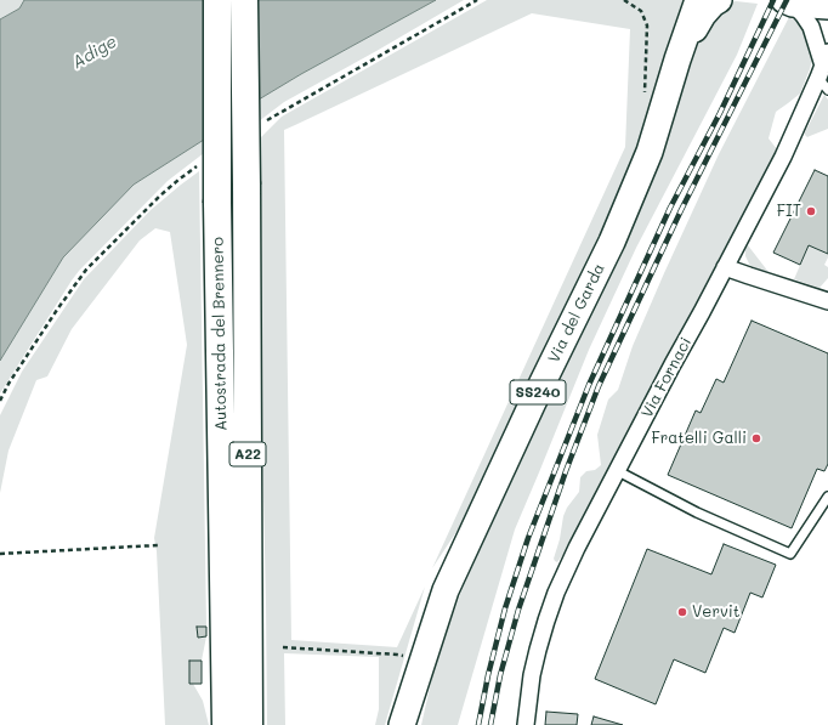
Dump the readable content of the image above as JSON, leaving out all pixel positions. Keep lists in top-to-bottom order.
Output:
{
  "streets": {
    "highway": ["Autostrada del Brennero", "A22"],
    "main road": ["Via del Garda", "SS240"],
    "street": ["Via Fornaci"]
  },
  "water": ["Adige"],
  "places": ["FIT", "Fratelli Galli", "Vervit"]
}
